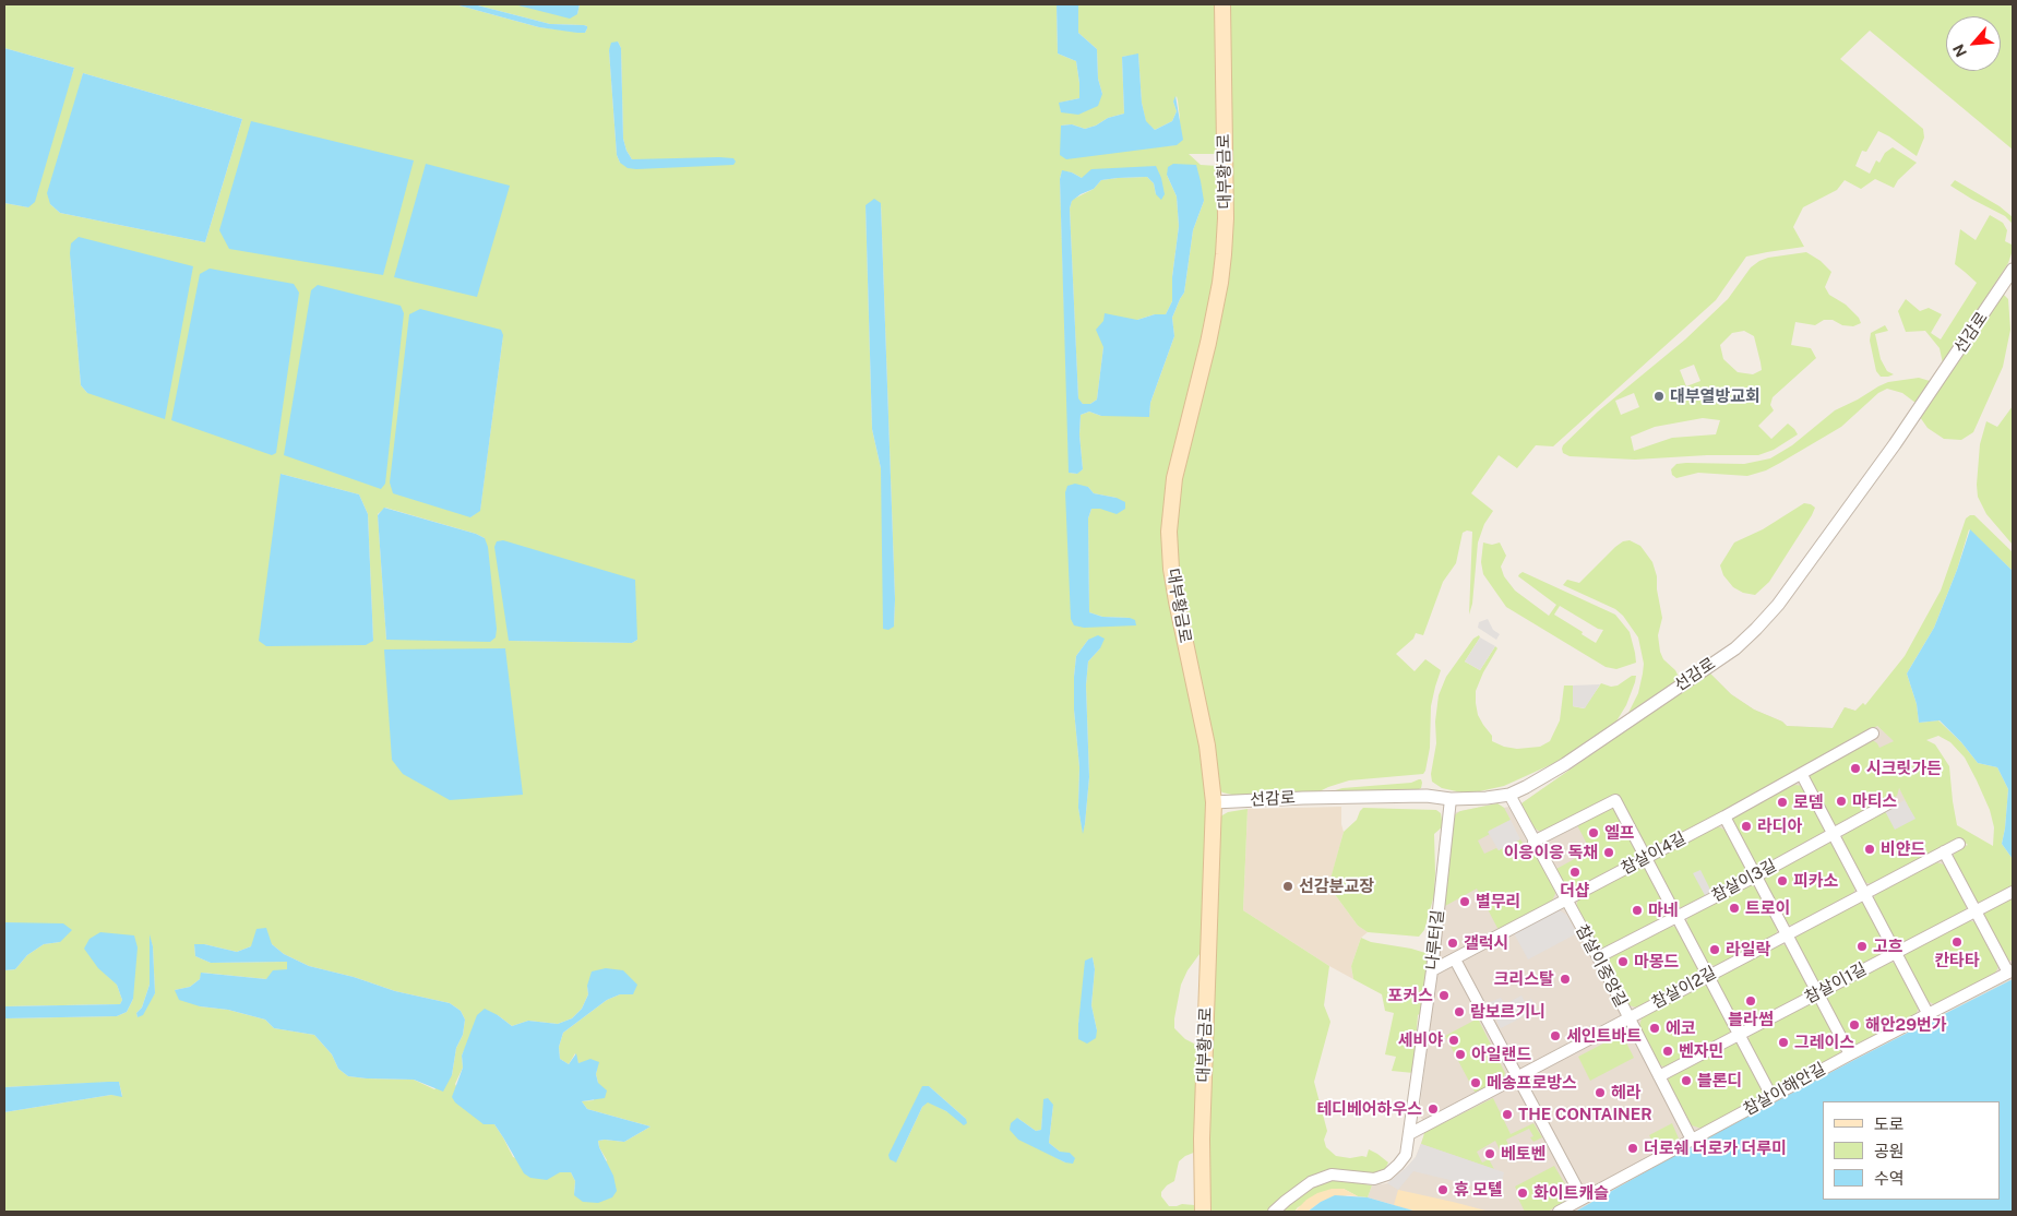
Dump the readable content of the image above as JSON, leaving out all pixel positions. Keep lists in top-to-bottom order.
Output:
{
  "streets": {
    "main road": ["대부황금로"],
    "street": [
      "선감로",
      "참살이4길",
      "참살이3길",
      "나루터길",
      "참살이중앙길",
      "참살이1길",
      "참살이2길",
      "참살이해안길"
    ]
  },
  "crossings": [
    ["대부황금로", "선감로"],
    ["선감로", "나루터길"],
    ["선감로", "참살이중앙길"],
    ["참살이4길", "나루터길"],
    ["참살이4길", "참살이중앙길"],
    ["참살이3길", "참살이중앙길"],
    ["나루터길", "참살이2길"],
    ["참살이중앙길", "참살이1길"],
    ["참살이중앙길", "참살이2길"],
    ["참살이중앙길", "참살이해안길"]
  ],
  "places": [
    "대부열방교회",
    "시크릿가든",
    "마티스",
    "로뎀",
    "라디아",
    "엘프",
    "비얀드",
    "이응이응 독채",
    "더샵",
    "피카소",
    "선감분교장",
    "별무리",
    "트로이",
    "마네",
    "칸타타",
    "갤럭시",
    "고흐",
    "라일락",
    "마몽드",
    "크리스탈",
    "포커스",
    "블라썸",
    "람보르기니",
    "해안29번가",
    "에코",
    "세인트바트",
    "세비야",
    "그레이스",
    "벤자민",
    "아일랜드",
    "블론디",
    "메송프로방스",
    "헤라",
    "테디베어하우스",
    "THE CONTAINER",
    "더로쉐 더로카 더루미",
    "베토벤",
    "휴 모텔",
    "화이트캐슬"
  ],
  "legend": ["도로", "공원", "수역"],
  "north": "bottom left"
}
